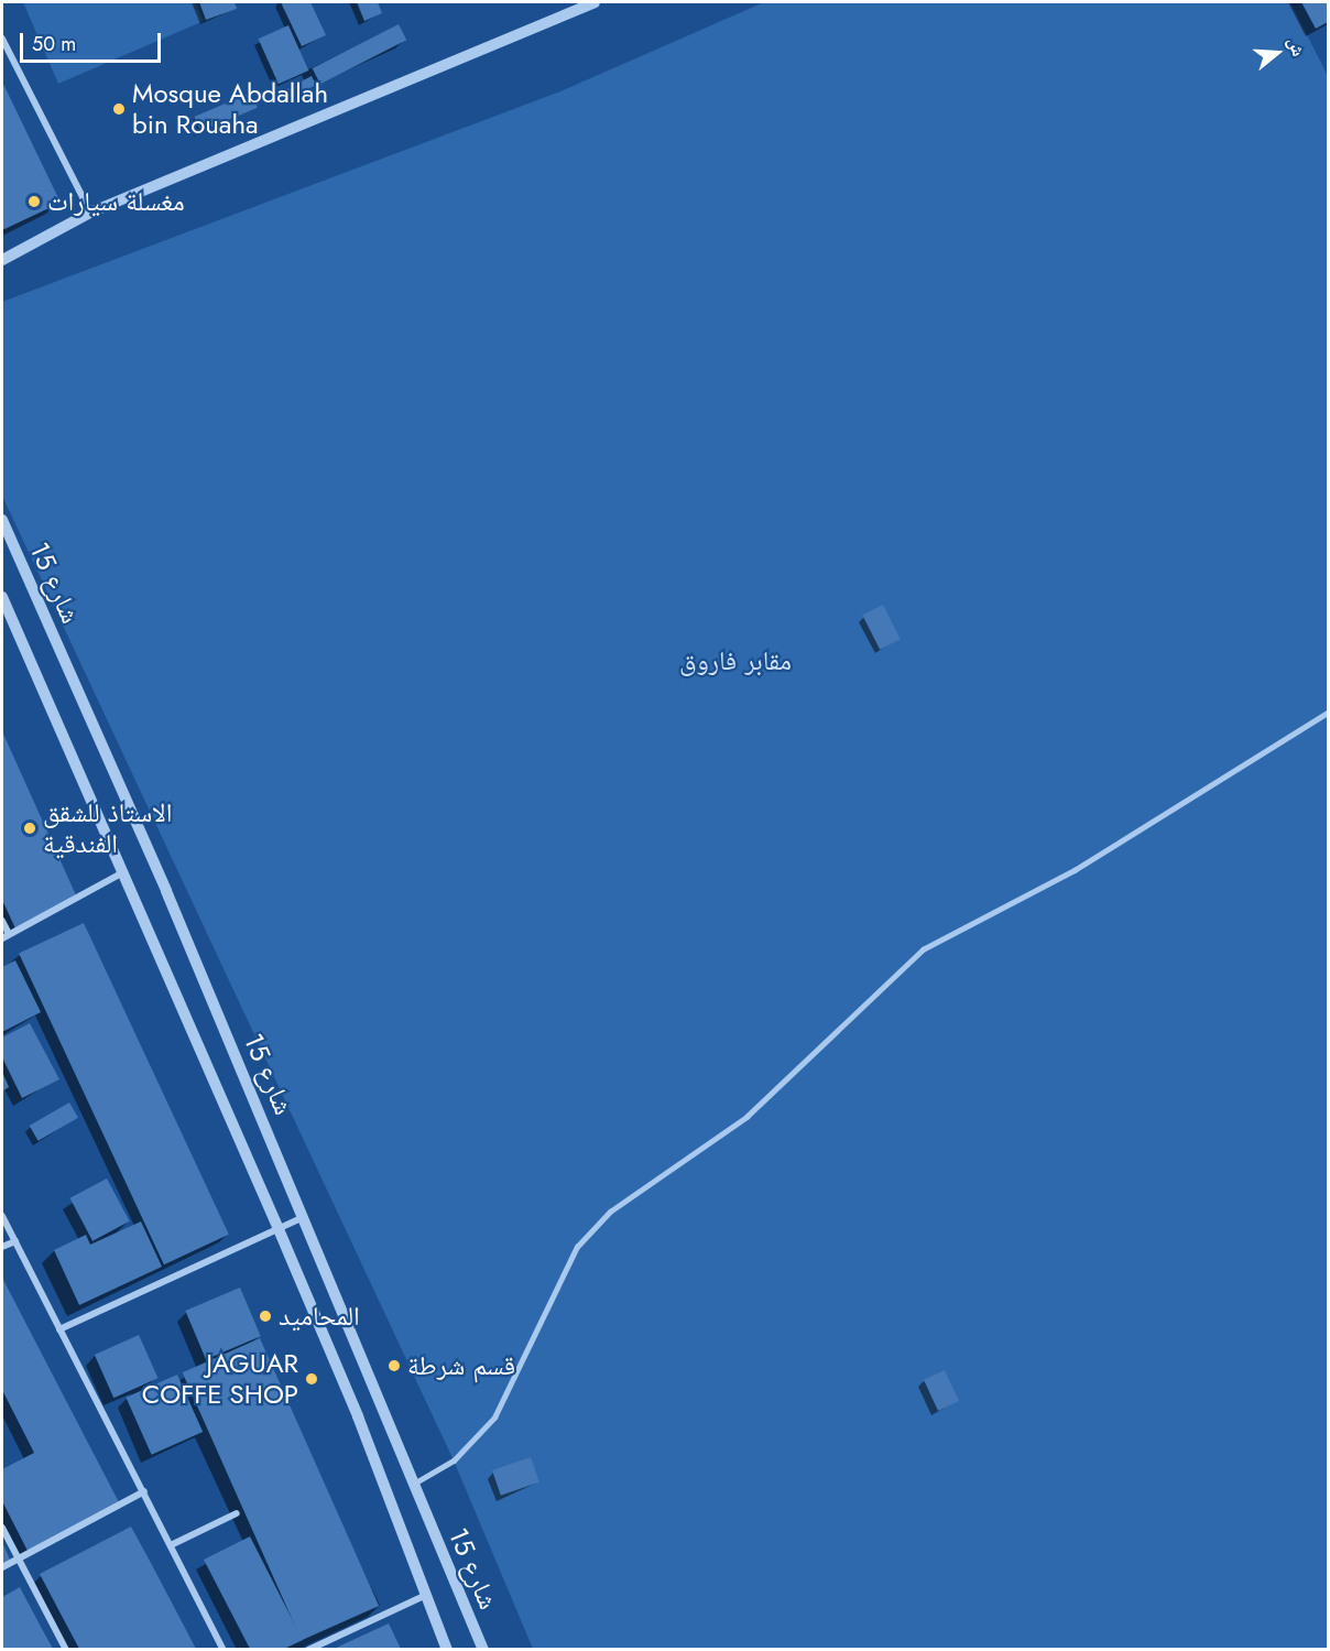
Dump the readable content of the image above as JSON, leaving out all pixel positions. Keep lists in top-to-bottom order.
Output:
{
  "streets": {
    "street": ["شارع 15"]
  },
  "parks": ["مقابر فاروق"],
  "places": [
    "Mosque Abdallah bin Rouaha",
    "مغسلة سيارات",
    "الاستاذ للشقق الفندقية",
    "المحاميد",
    "قسم شرطة",
    "JAGUAR COFFE SHOP"
  ],
  "scale_bar": "50 m",
  "north": "right"
}
